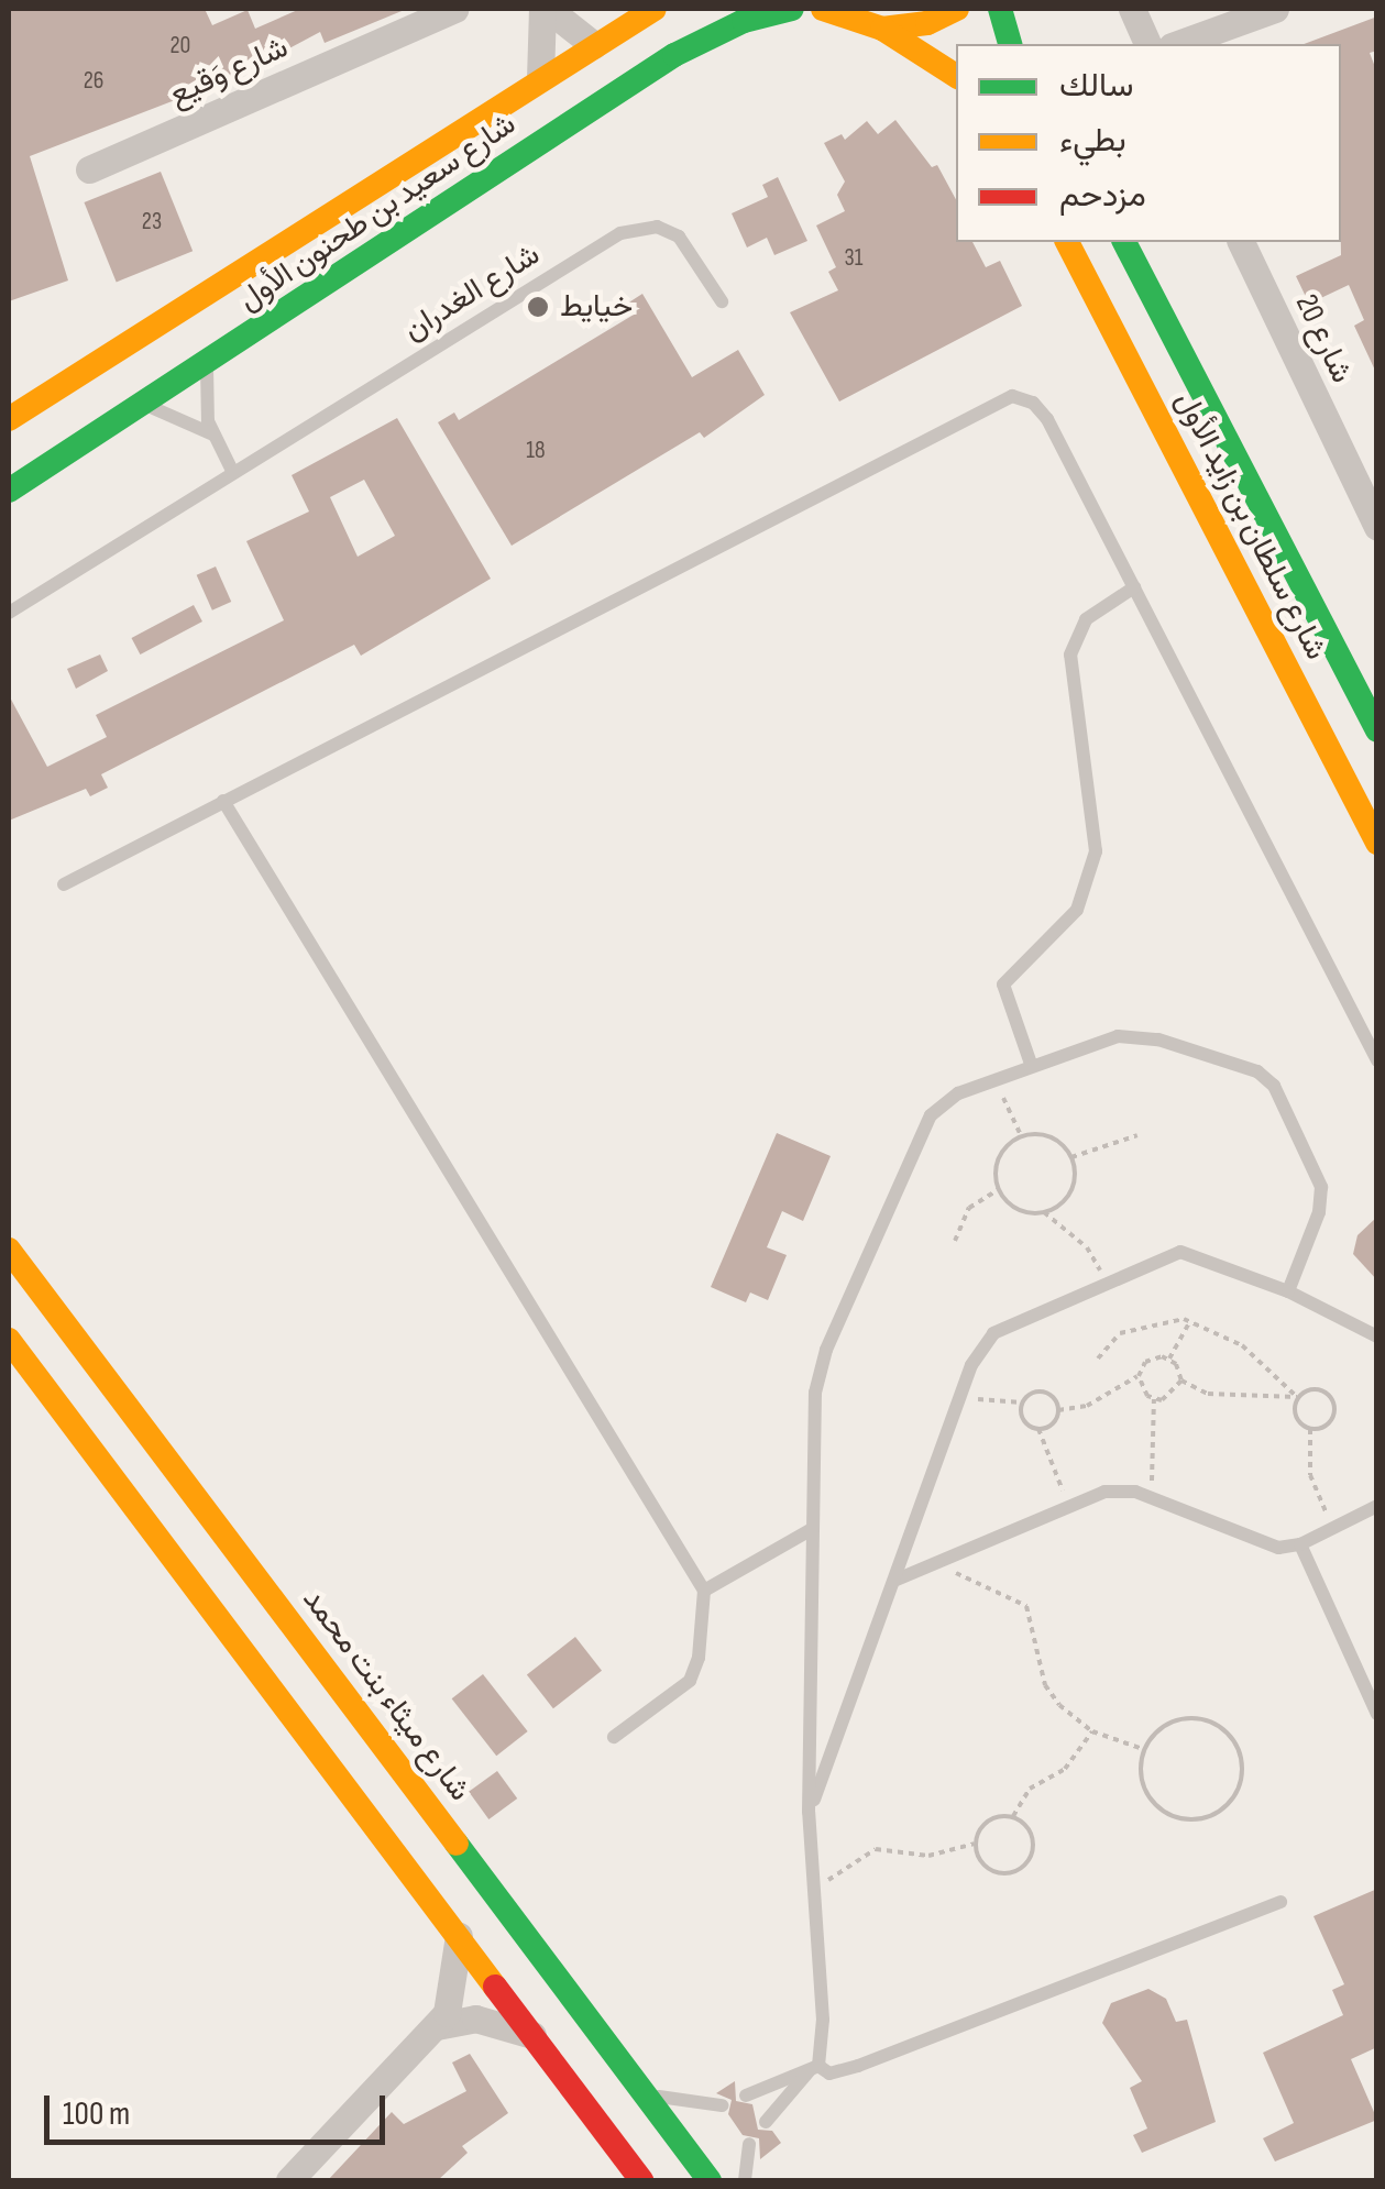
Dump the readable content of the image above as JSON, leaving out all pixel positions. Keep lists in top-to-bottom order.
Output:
{
  "streets": {
    "main road": ["شارع سعيد بن طحنون الأول", "شارع سلطان بن زايد الأول", "شارع ميثاء بنت محمد"],
    "street": ["شارع وَقيع", "شارع 20"],
    "lane": ["شارع الغدران"]
  },
  "places": ["خيايط"],
  "house_numbers": [
    "20",
    "26",
    "23",
    "31",
    "18"
  ],
  "legend": ["سالك", "بطيء", "مزدحم"],
  "scale_bar": "100 m"
}
